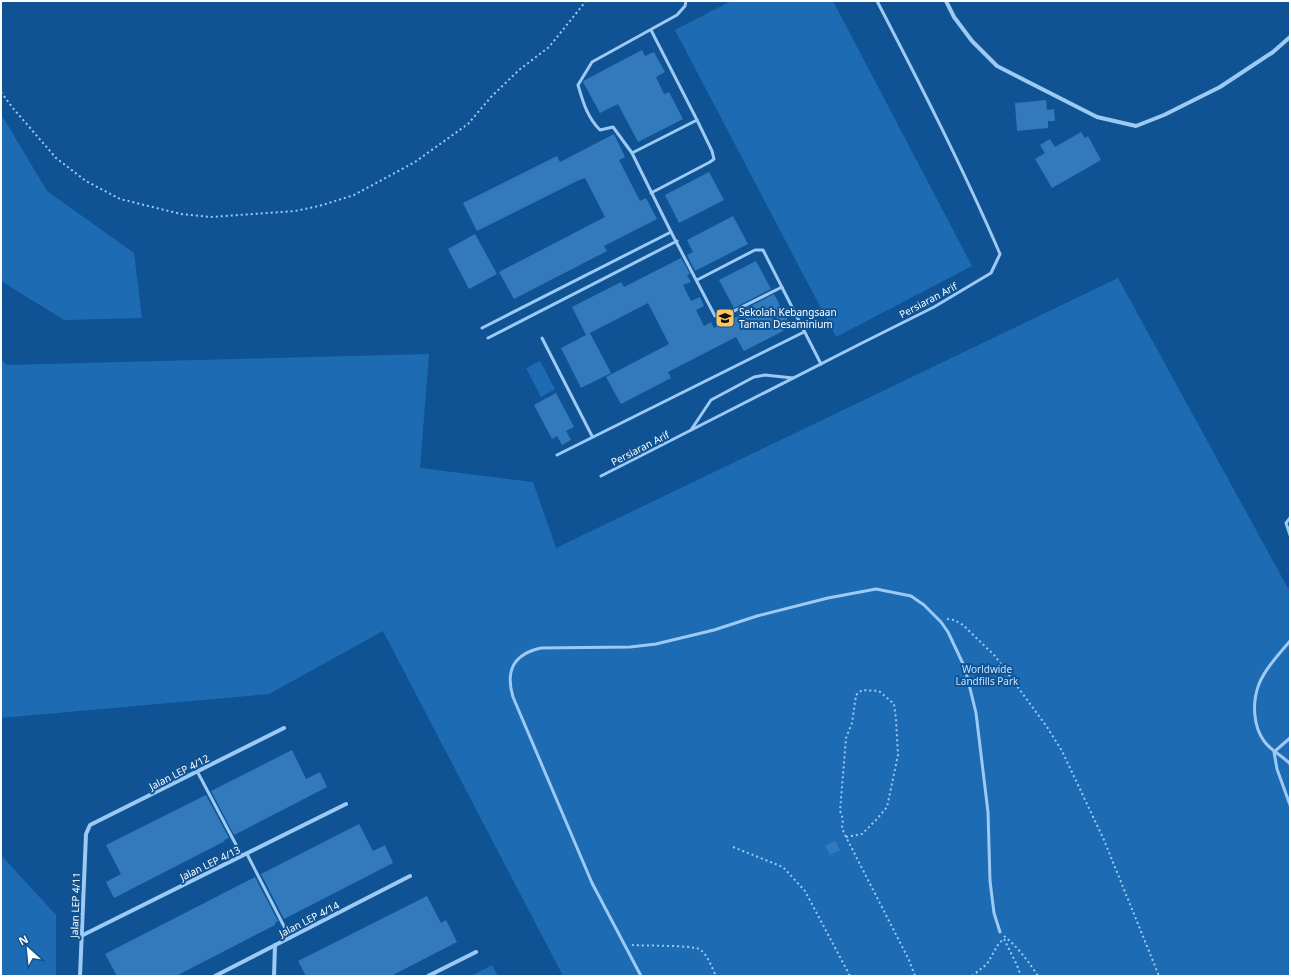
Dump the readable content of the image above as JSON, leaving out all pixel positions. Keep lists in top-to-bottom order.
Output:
{
  "streets": {
    "street": [
      "Jalan LEP 4/12",
      "Jalan LEP 4/13",
      "Jalan LEP 4/11",
      "Jalan LEP 4/14"
    ],
    "lane": ["Persiaran Arif"]
  },
  "crossings": [
    ["Jalan LEP 4/12", "Jalan LEP 4/11"],
    ["Jalan LEP 4/13", "Jalan LEP 4/11"]
  ],
  "parks": ["Worldwide Landfills Park"],
  "places": {
    "school or university": ["Sekolah Kebangsaan Taman Desaminium"]
  },
  "north": "top left"
}
